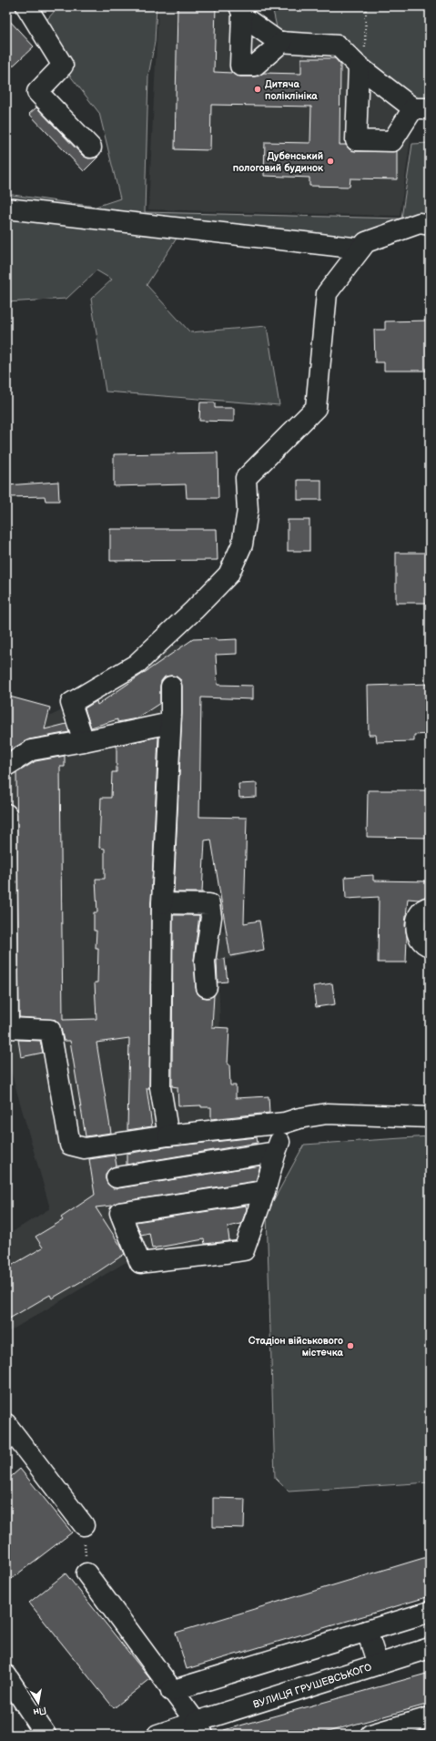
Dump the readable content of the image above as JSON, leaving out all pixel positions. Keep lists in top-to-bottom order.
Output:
{
  "streets": {
    "street": ["ВУЛИЦЯ ГРУШЕВСЬКОГО"]
  },
  "places": ["Дитяча поліклініка", "Дубенський пологовий будинок", "Стадіон військового містечка"],
  "north": "bottom"
}
